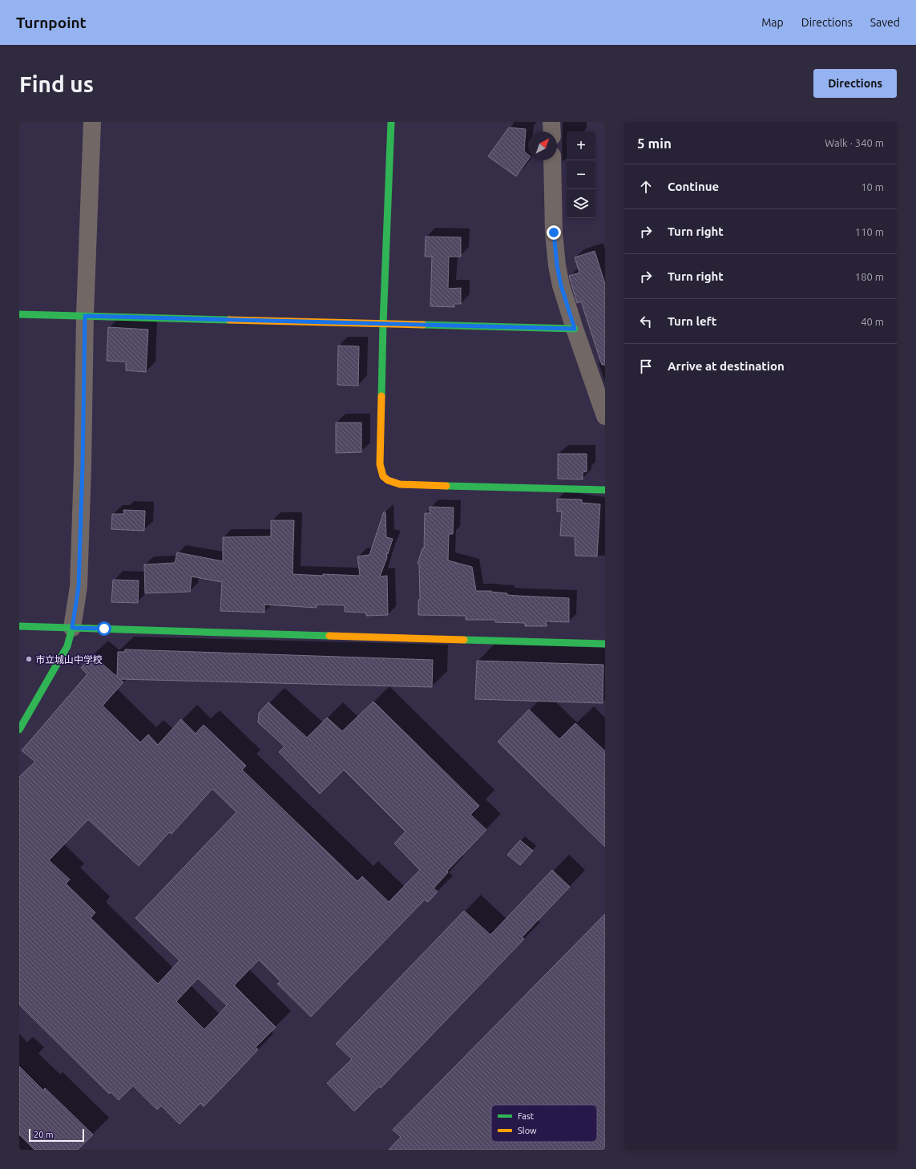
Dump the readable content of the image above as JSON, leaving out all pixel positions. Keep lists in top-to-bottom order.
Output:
{
  "places": ["市立城山中学校"],
  "legend": ["Fast", "Slow"],
  "scale_bar": "20 m",
  "north": "top right",
  "page": {
    "header": "Turnpoint",
    "nav": ["Map", "Directions", "Saved"],
    "buttons": "Directions",
    "title": "Find us",
    "heading": ["5 min", "Walk · 340 m"],
    "map_buttons": ["+", "−"],
    "list": [
      ["Continue", "10 m"],
      ["Turn right", "110 m"],
      ["Turn right", "180 m"],
      ["Turn left", "40 m"],
      "Arrive at destination"
    ],
    "scale": "20 m"
  }
}
